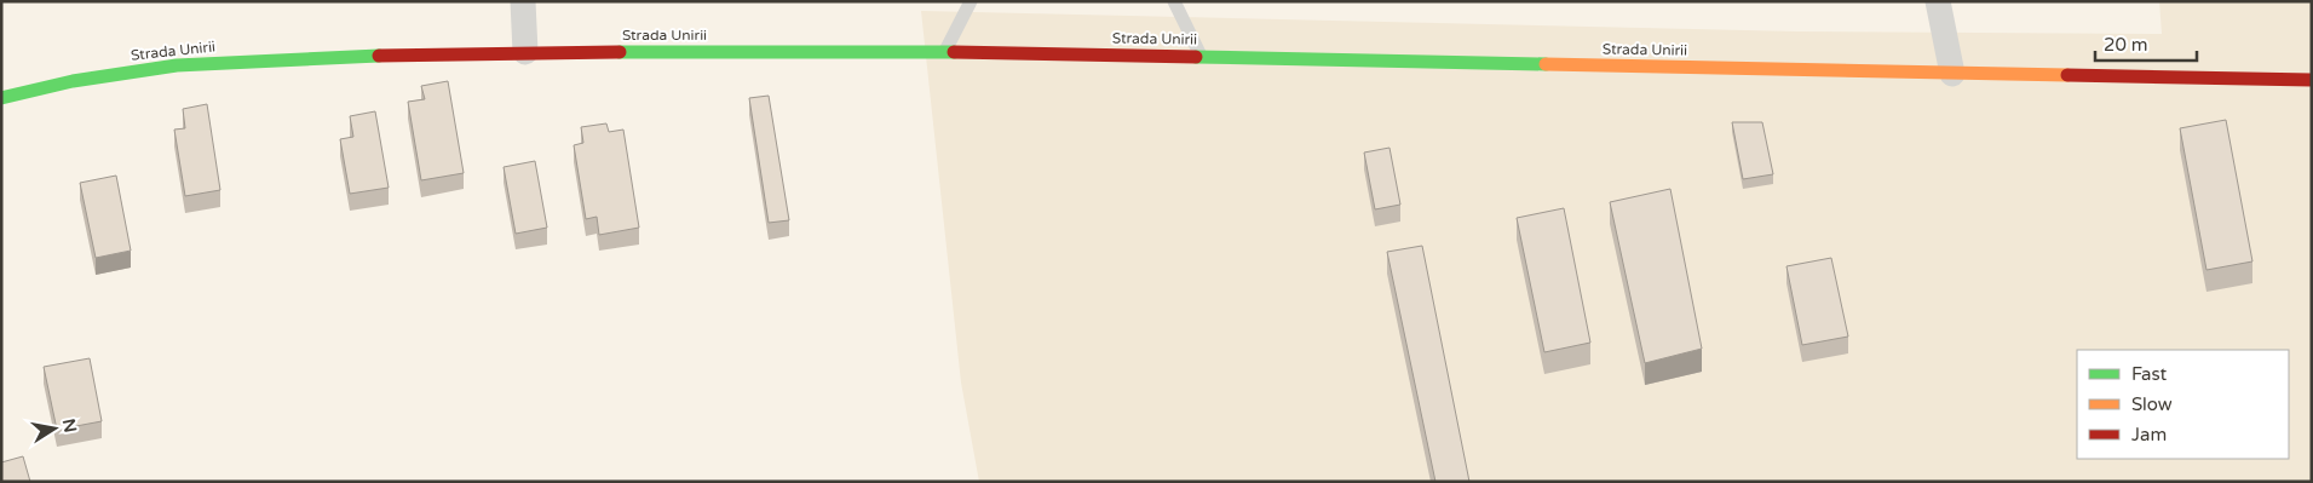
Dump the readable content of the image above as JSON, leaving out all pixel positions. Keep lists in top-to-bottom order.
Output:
{
  "streets": {
    "main road": ["Strada Unirii"]
  },
  "legend": ["Fast", "Slow", "Jam"],
  "scale_bar": "20 m",
  "north": "right"
}
